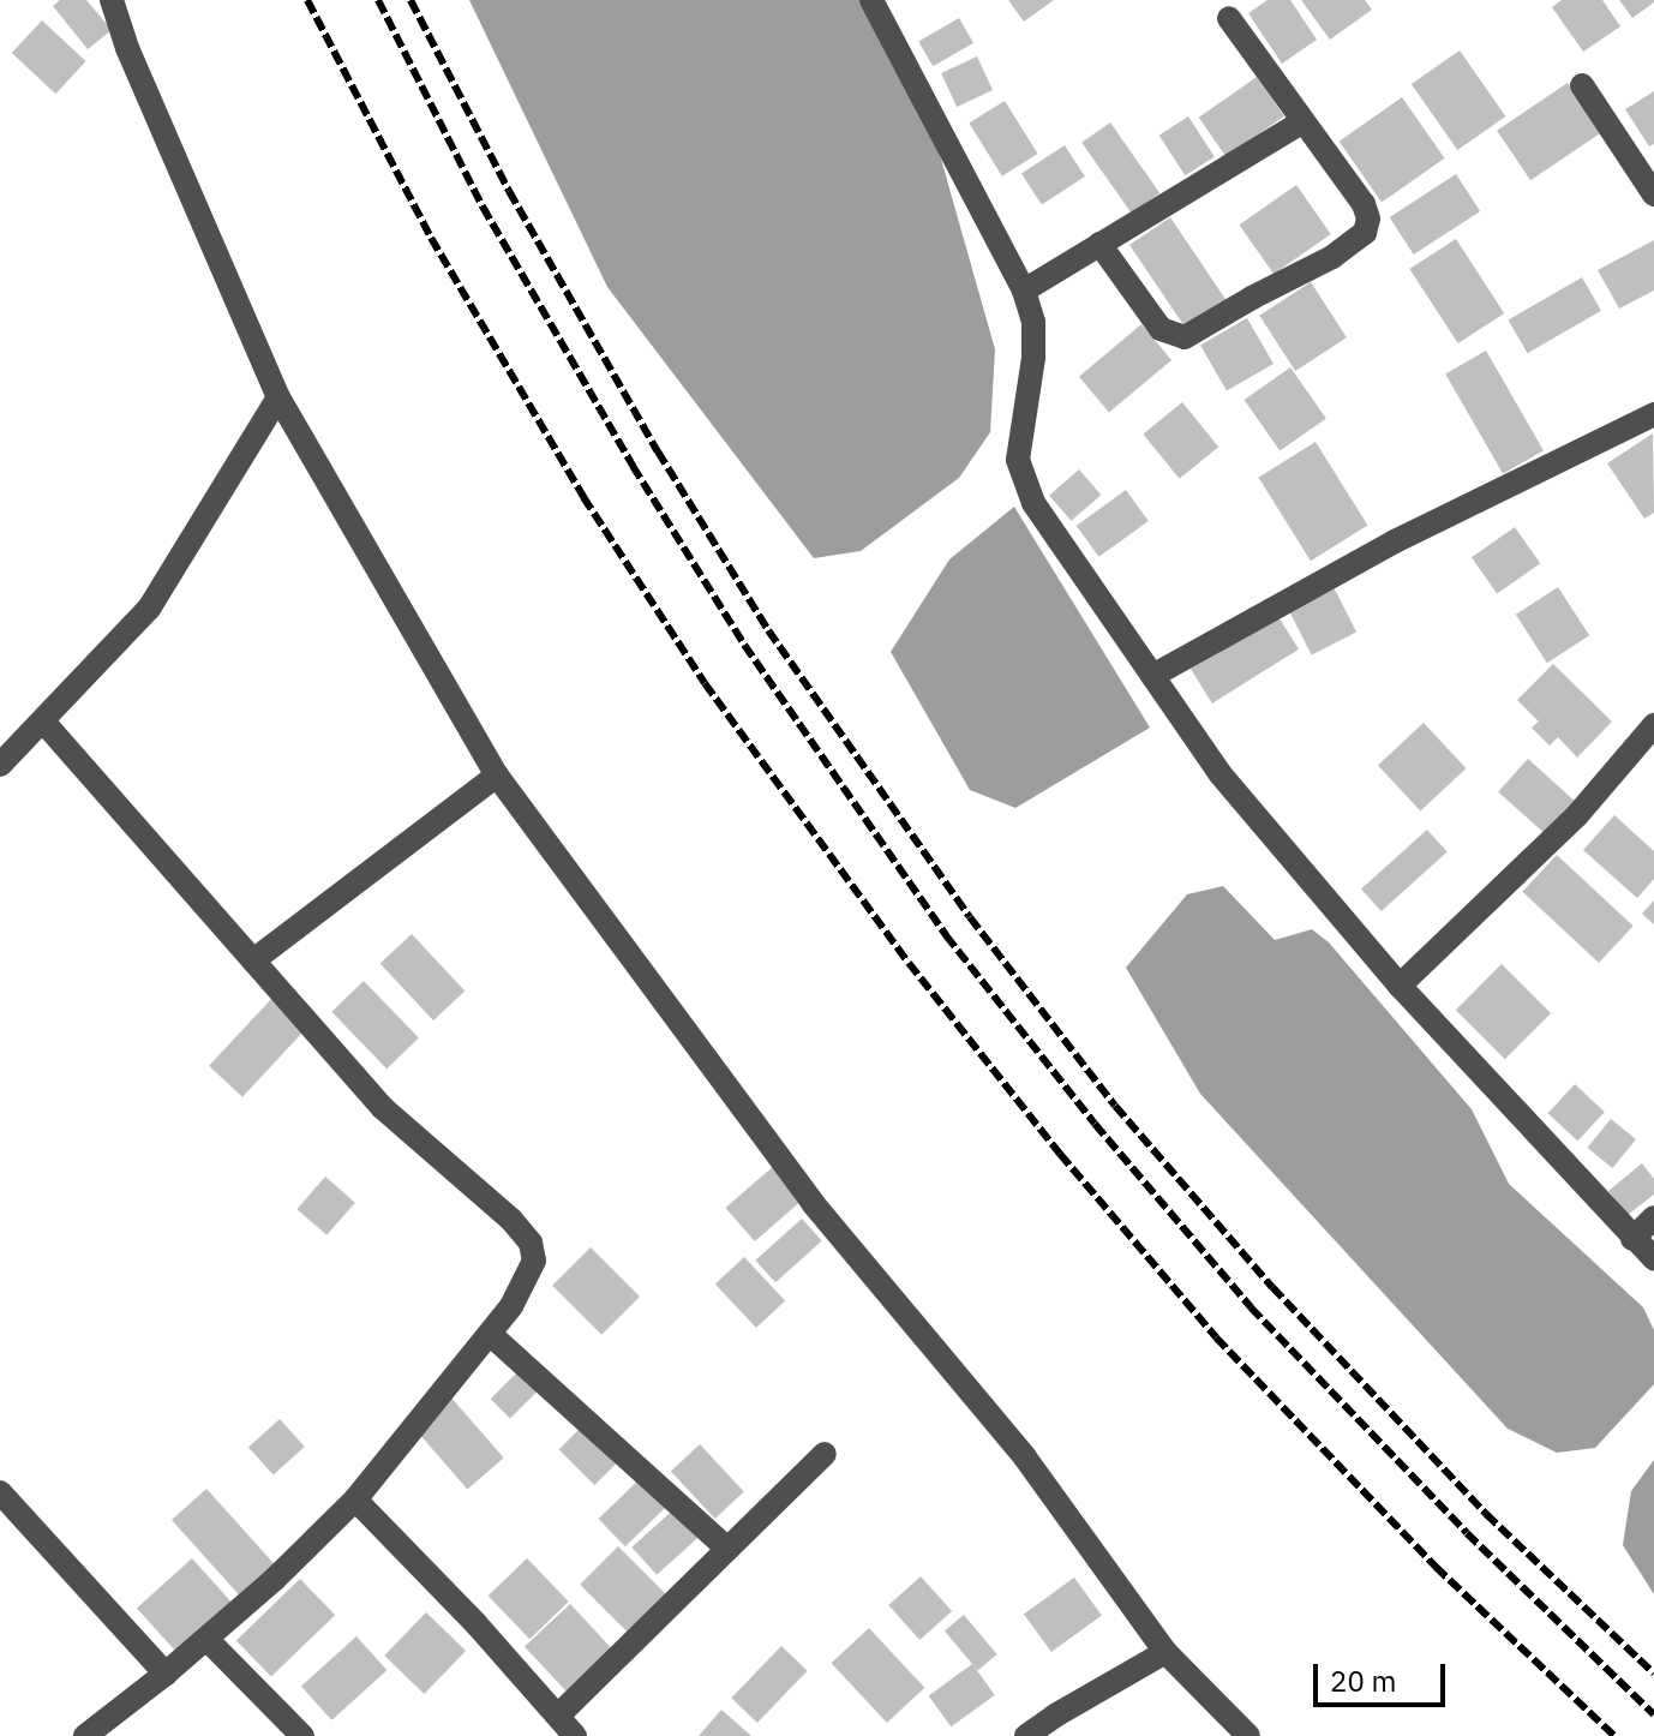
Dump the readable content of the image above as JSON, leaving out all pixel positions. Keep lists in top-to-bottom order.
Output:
{
  "scale_bar": "20 m"
}
